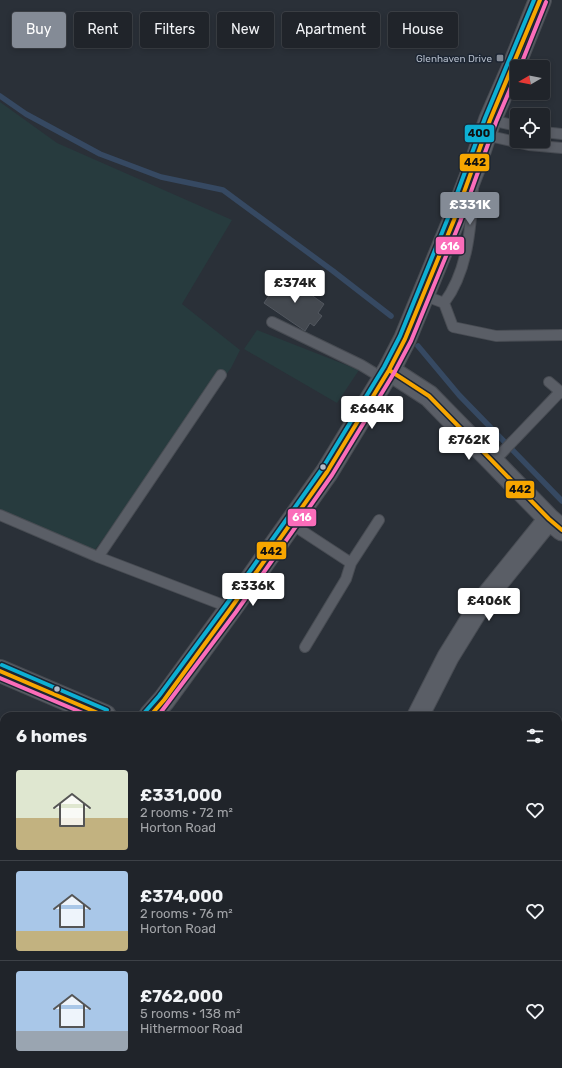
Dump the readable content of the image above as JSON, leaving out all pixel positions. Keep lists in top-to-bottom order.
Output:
{
  "places": {
    "transit": ["Glenhaven Drive"]
  },
  "lines": ["transit line 442", "transit line 400", "transit line 616"],
  "north": "left",
  "page": {
    "chip": [
      "Buy",
      "Rent",
      "Filters",
      "New",
      "Apartment",
      "House"
    ],
    "price": [
      "£331K",
      "£374K",
      "£664K",
      "£762K",
      "£336K",
      "£406K"
    ],
    "heading": "6 homes",
    "list": [
      {
        "name": "£331,000",
        "note": "2 rooms · 72 m² · Horton Road"
      },
      {
        "name": "£374,000",
        "note": "2 rooms · 76 m² · Horton Road"
      },
      {
        "name": "£762,000",
        "note": "5 rooms · 138 m² · Hithermoor Road"
      }
    ]
  }
}
